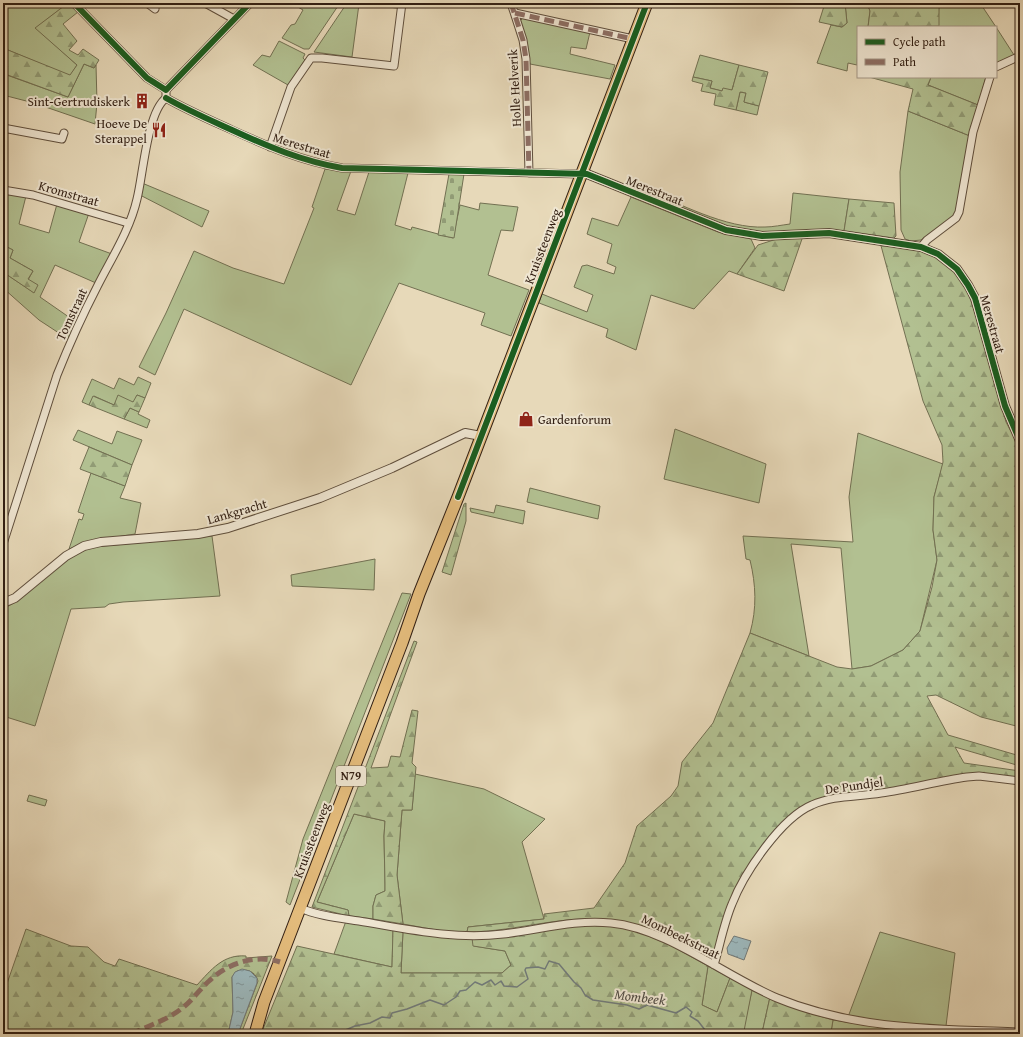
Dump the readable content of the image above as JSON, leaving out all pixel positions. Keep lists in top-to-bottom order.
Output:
{
  "streets": {
    "main road": ["Kruissteenweg", "N79"],
    "street": [
      "Holle Helverik",
      "Merestraat",
      "Kromstraat",
      "Tomstraat",
      "Lankgracht",
      "De Pundjel",
      "Mombeekstraat"
    ]
  },
  "crossings": [
    ["Holle Helverik", "Merestraat"],
    ["Merestraat", "Kruissteenweg"],
    ["Merestraat", "Tomstraat"],
    ["Kromstraat", "Tomstraat"],
    ["Kruissteenweg", "Lankgracht"],
    ["Kruissteenweg", "Mombeekstraat"],
    ["De Pundjel", "Mombeekstraat"]
  ],
  "water": ["Mombeek"],
  "places": {
    "building": ["Sint-Gertrudiskerk"],
    "restaurant": ["Hoeve De Sterappel"],
    "shop": ["Gardenforum"]
  },
  "legend": ["Cycle path", "Path"]
}
